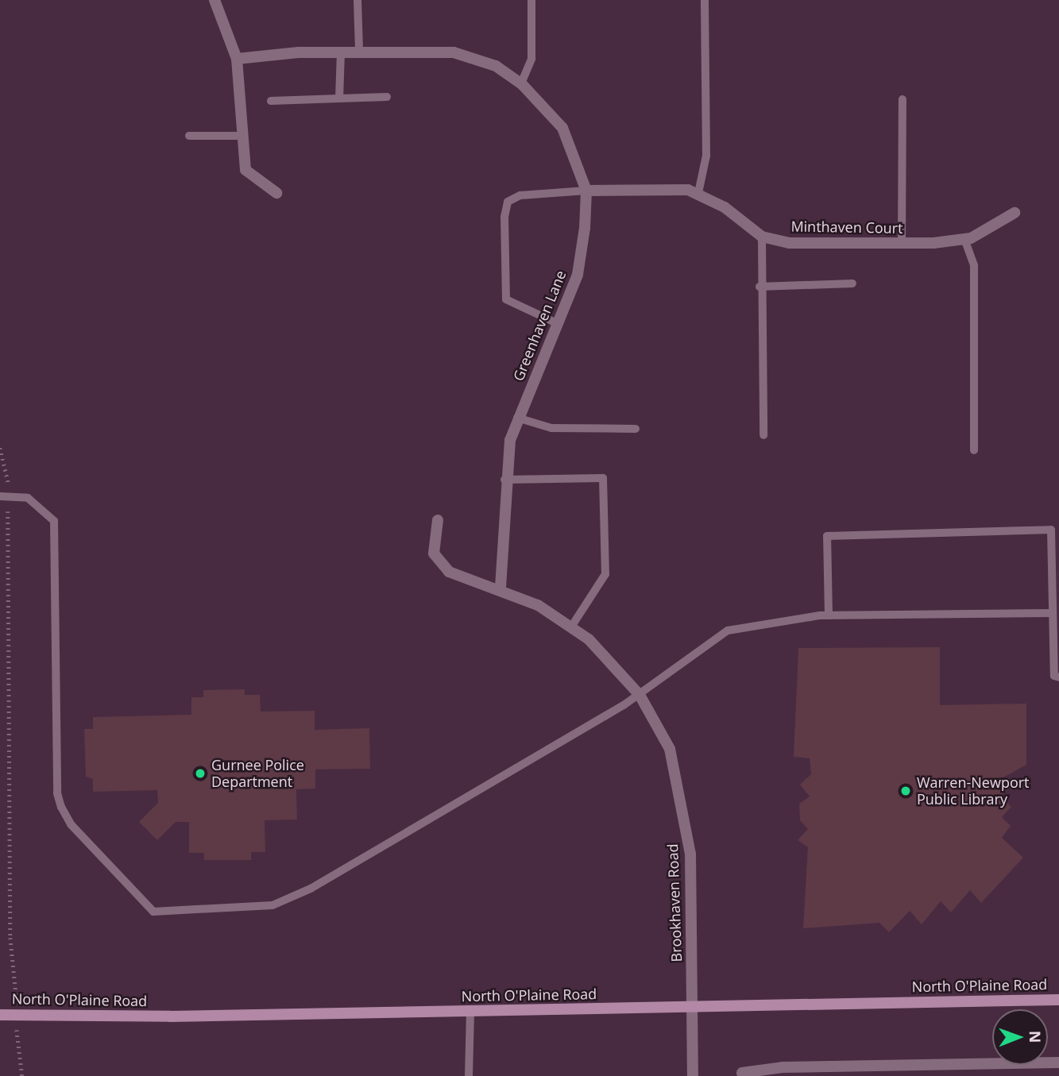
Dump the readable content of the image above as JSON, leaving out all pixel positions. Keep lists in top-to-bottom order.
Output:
{
  "streets": {
    "street": [
      "Minthaven Court",
      "Greenhaven Lane",
      "Brookhaven Road",
      "North O'Plaine Road"
    ]
  },
  "crossings": [
    ["Minthaven Court", "Greenhaven Lane"],
    ["Greenhaven Lane", "Brookhaven Road"],
    ["Brookhaven Road", "North O'Plaine Road"]
  ],
  "places": ["Gurnee Police Department", "Warren-Newport Public Library"],
  "north": "right"
}
